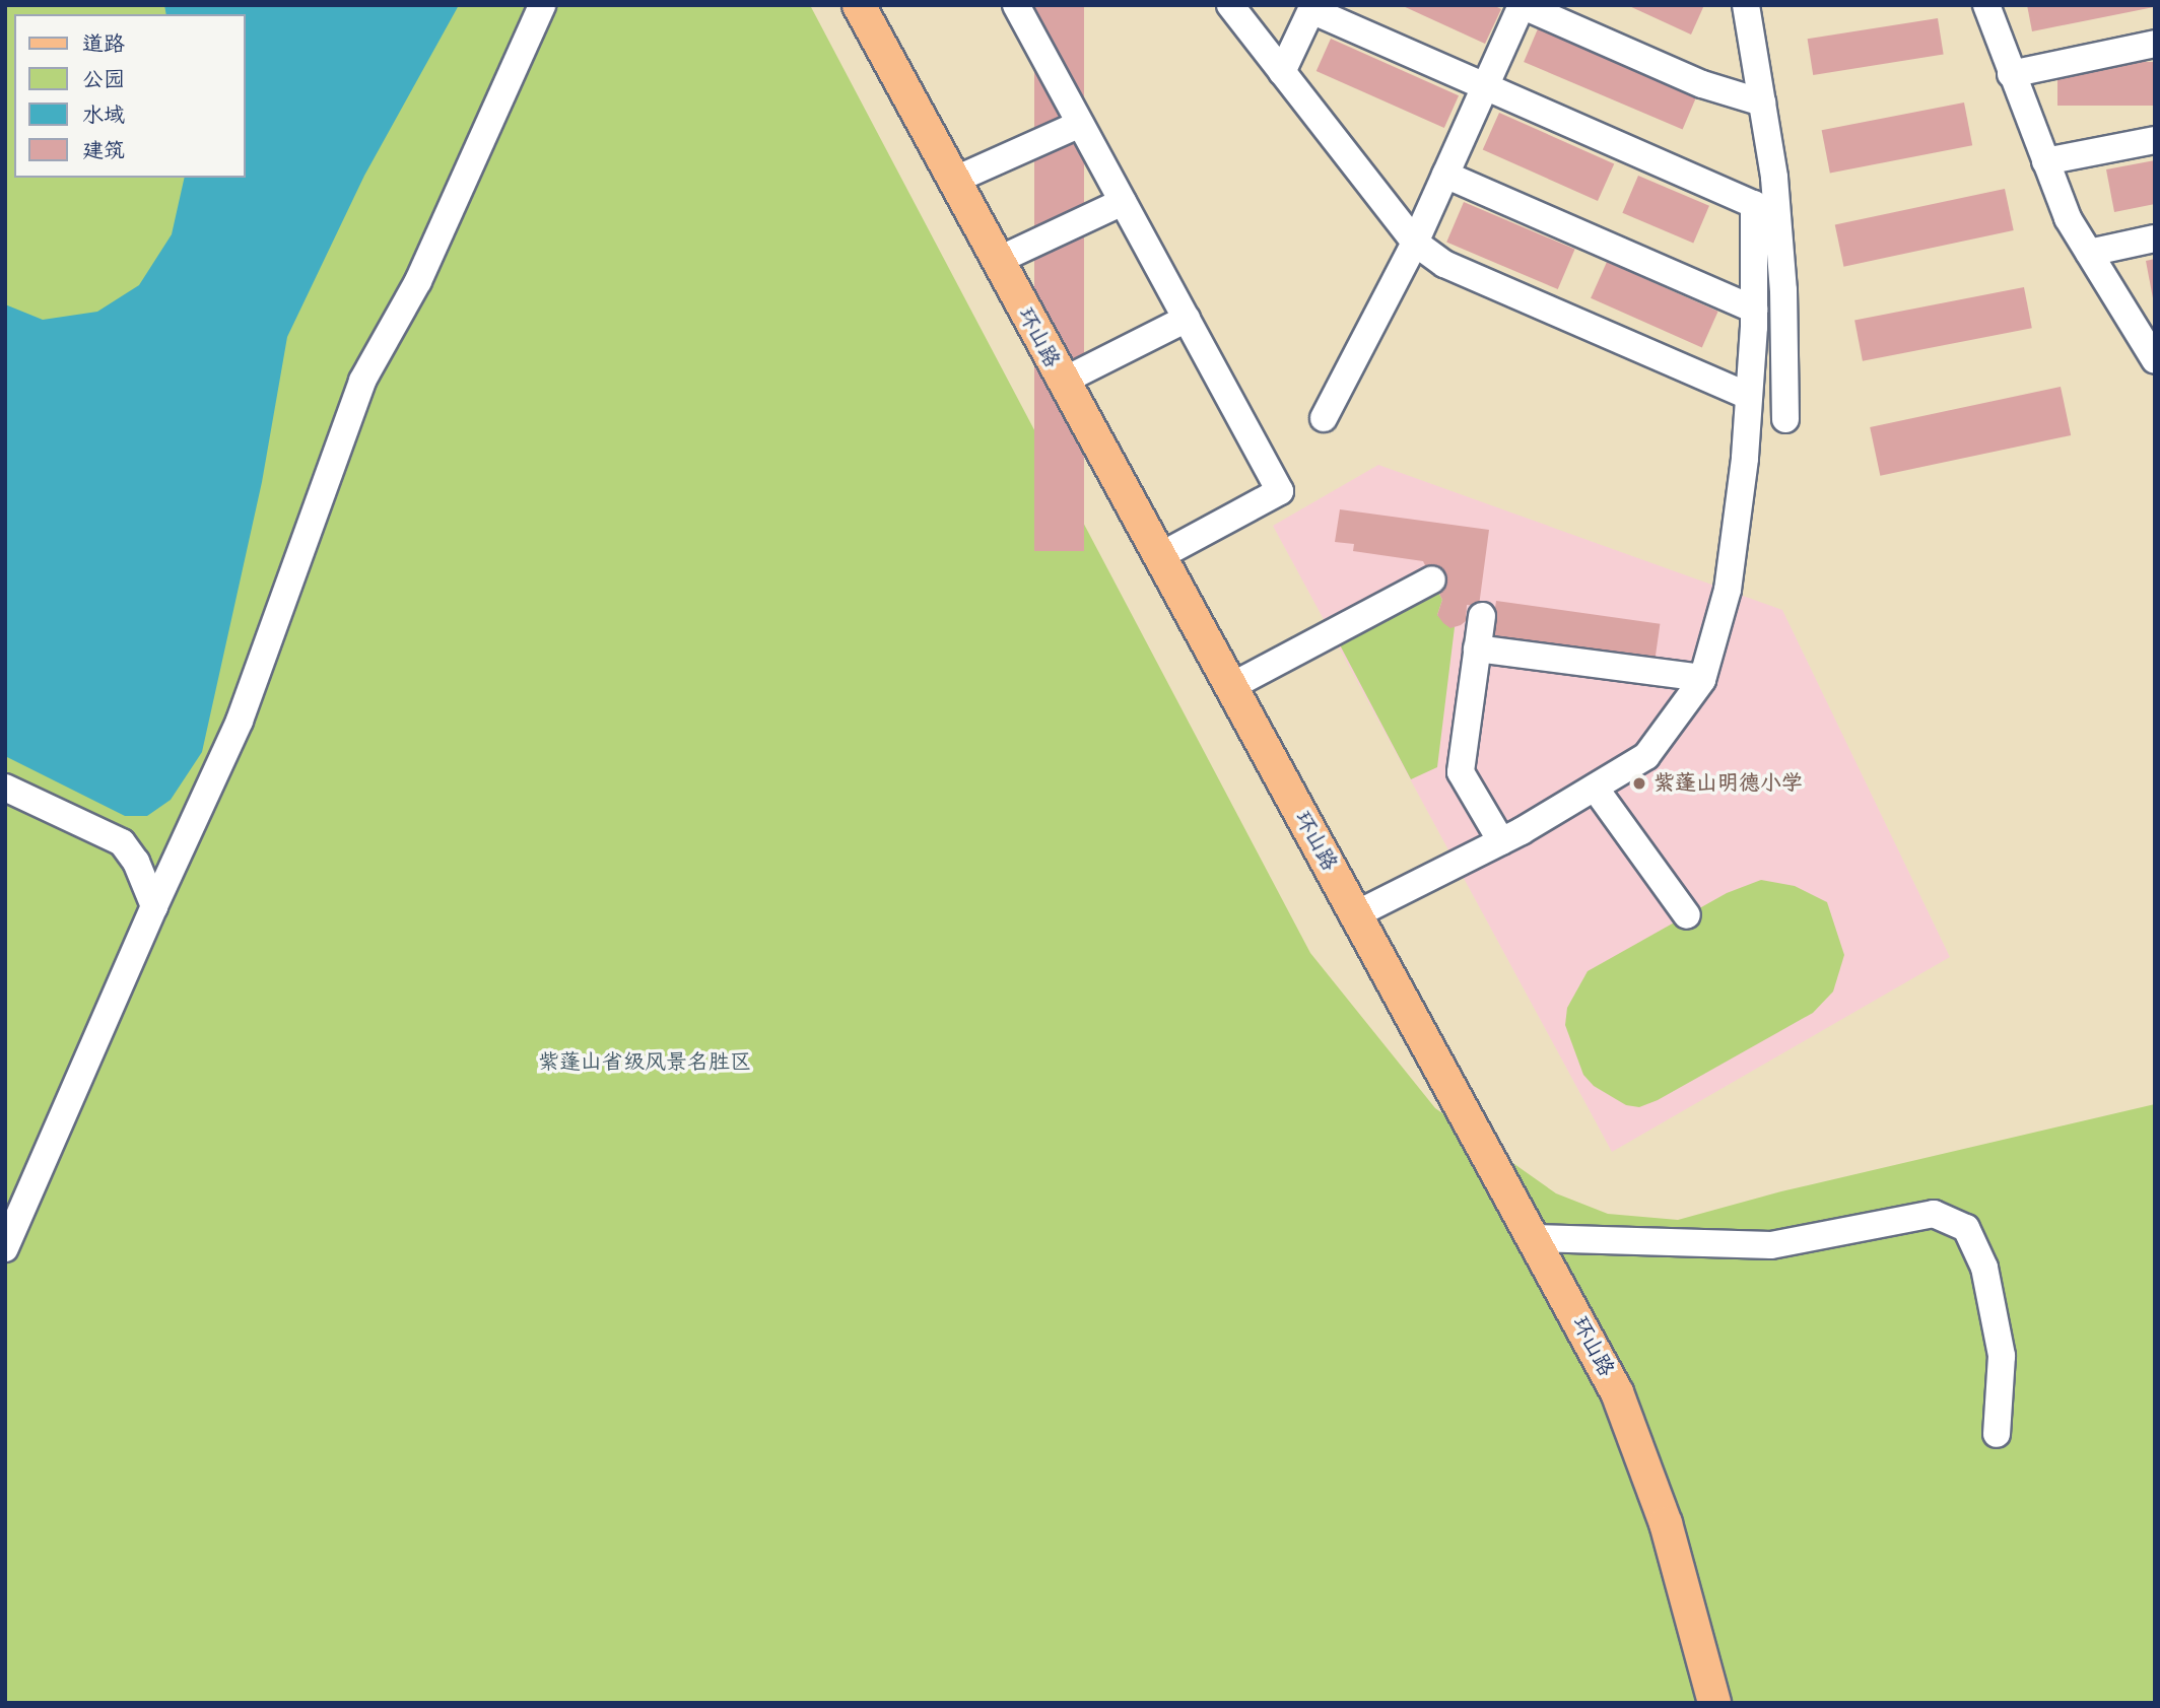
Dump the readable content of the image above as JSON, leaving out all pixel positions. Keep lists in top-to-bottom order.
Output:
{
  "streets": {
    "main road": ["环山路"]
  },
  "parks": ["紫蓬山省级风景名胜区"],
  "places": ["紫蓬山明德小学"],
  "legend": [
    "道路",
    "公园",
    "水域",
    "建筑"
  ]
}
